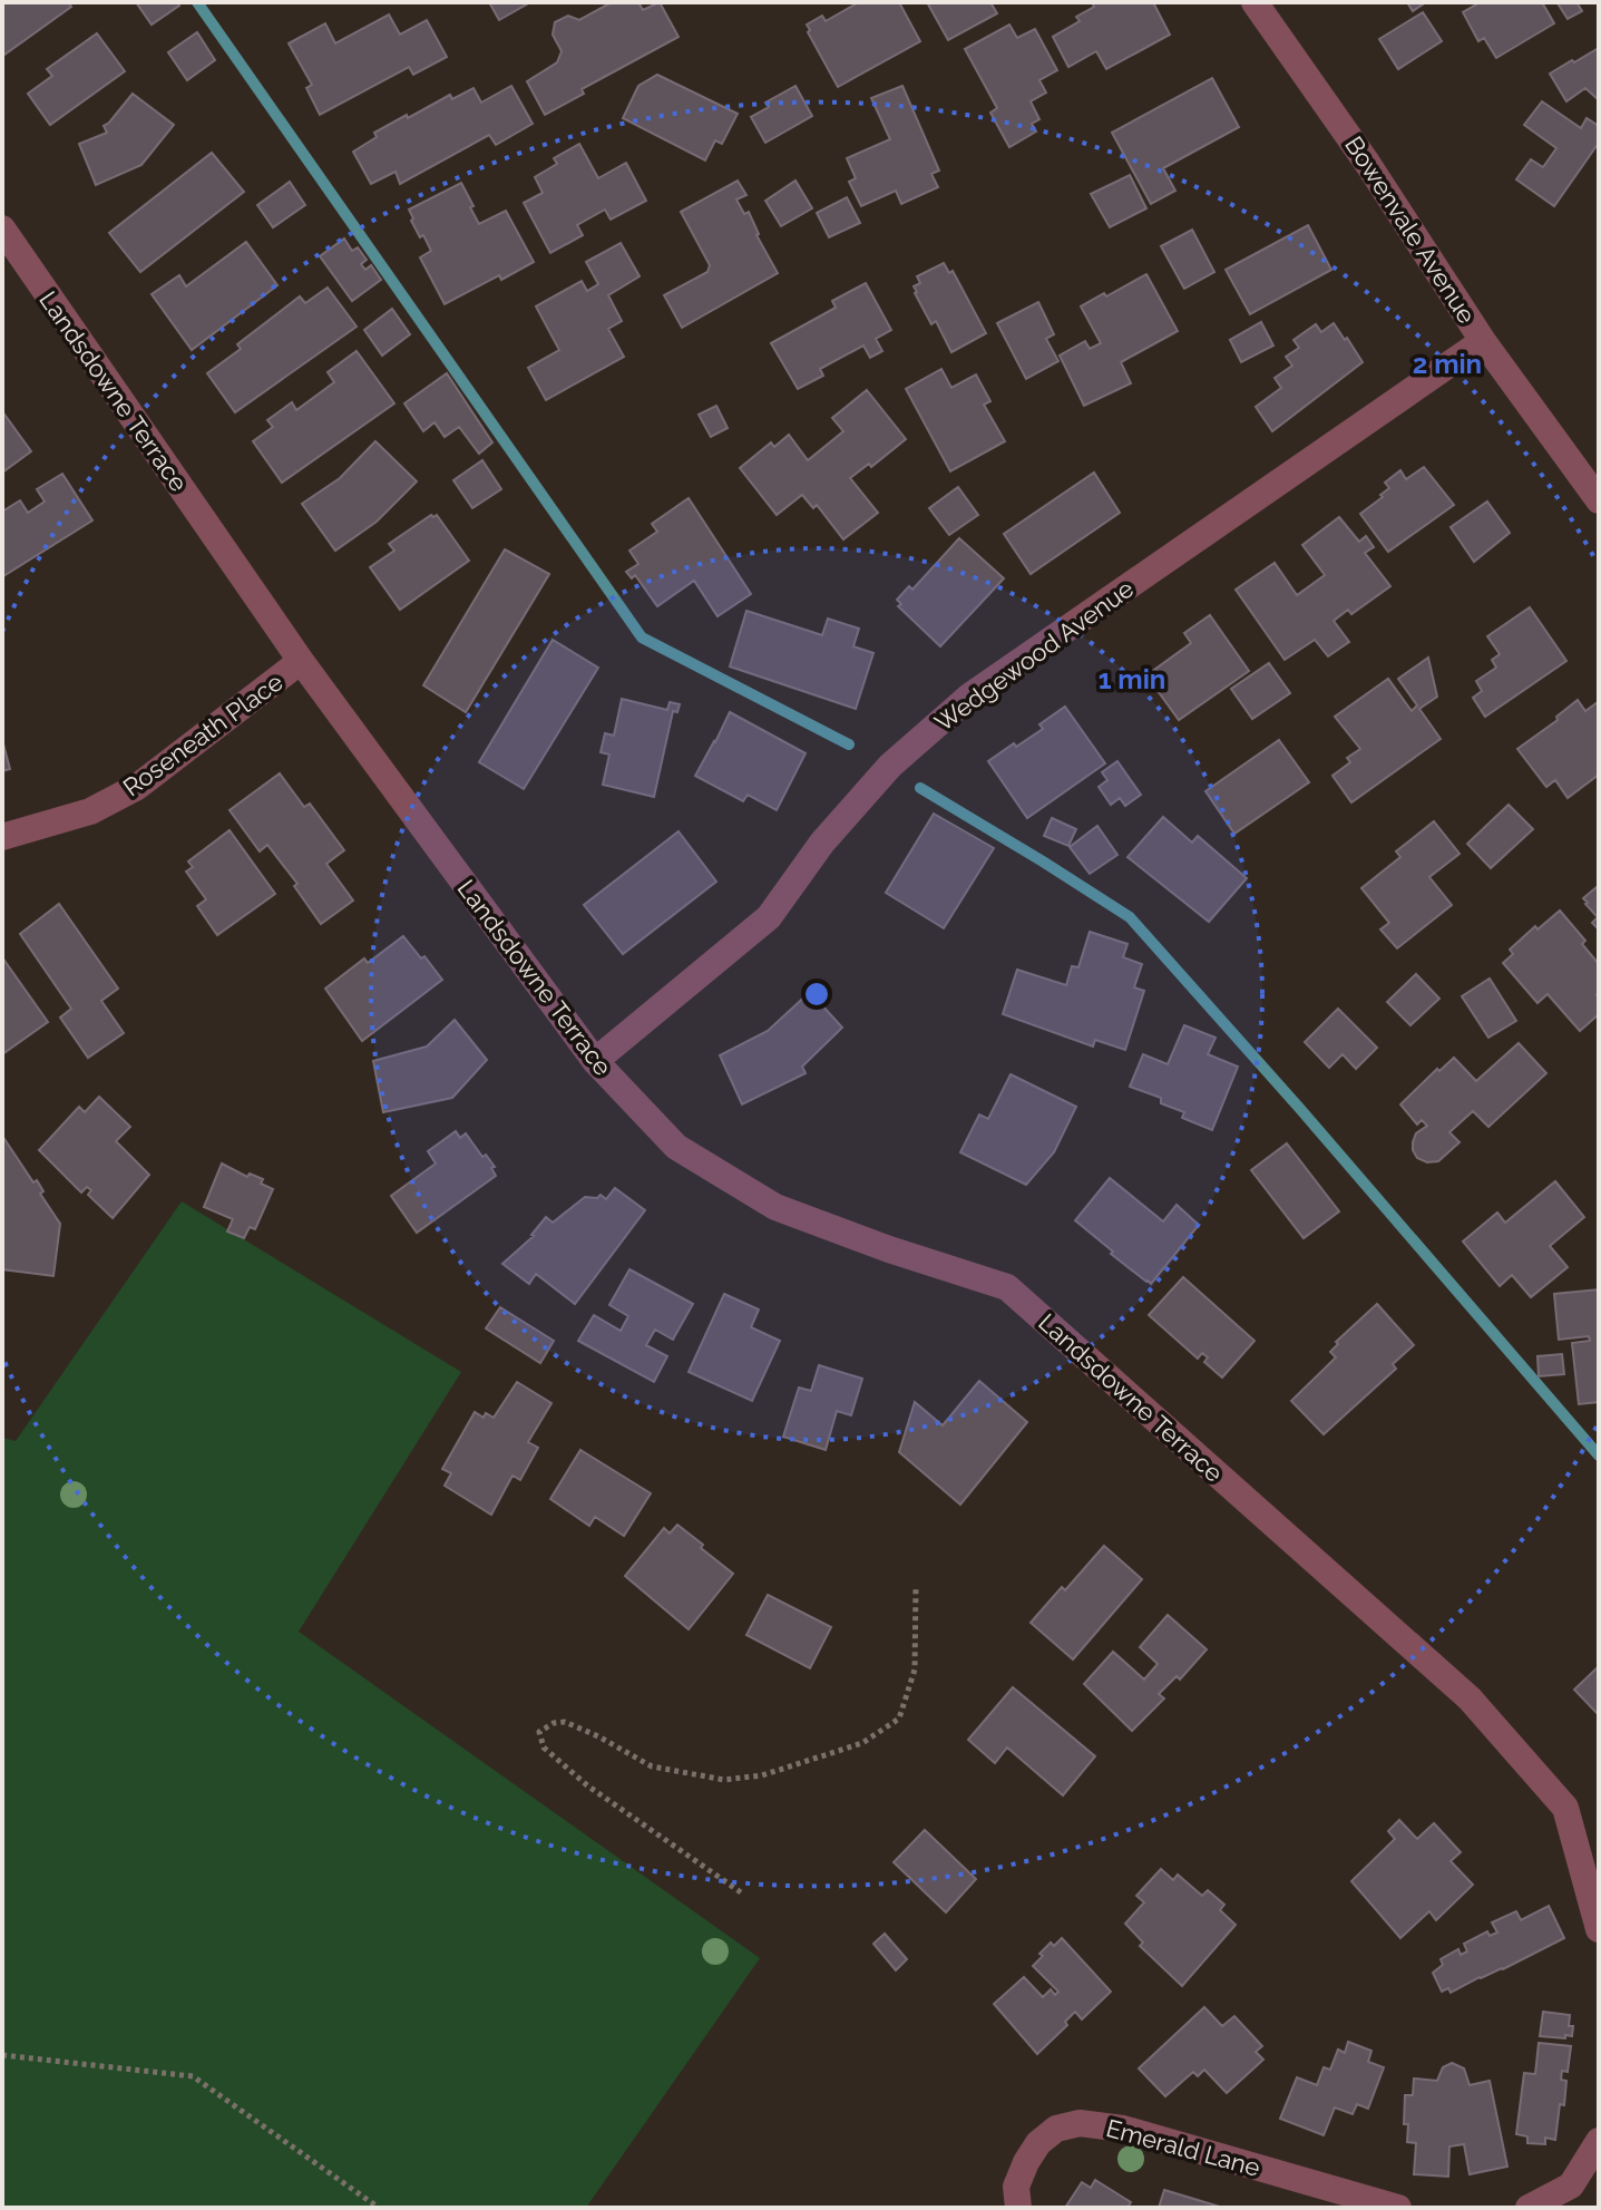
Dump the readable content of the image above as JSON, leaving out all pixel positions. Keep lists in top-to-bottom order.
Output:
{
  "streets": {
    "street": [
      "Bowenvale Avenue",
      "Landsdowne Terrace",
      "Wedgewood Avenue",
      "Roseneath Place",
      "Emerald Lane"
    ]
  },
  "crossings": [
    ["Bowenvale Avenue", "Wedgewood Avenue"],
    ["Landsdowne Terrace", "Wedgewood Avenue"],
    ["Landsdowne Terrace", "Roseneath Place"]
  ],
  "rings": ["2 min", "1 min"]
}
